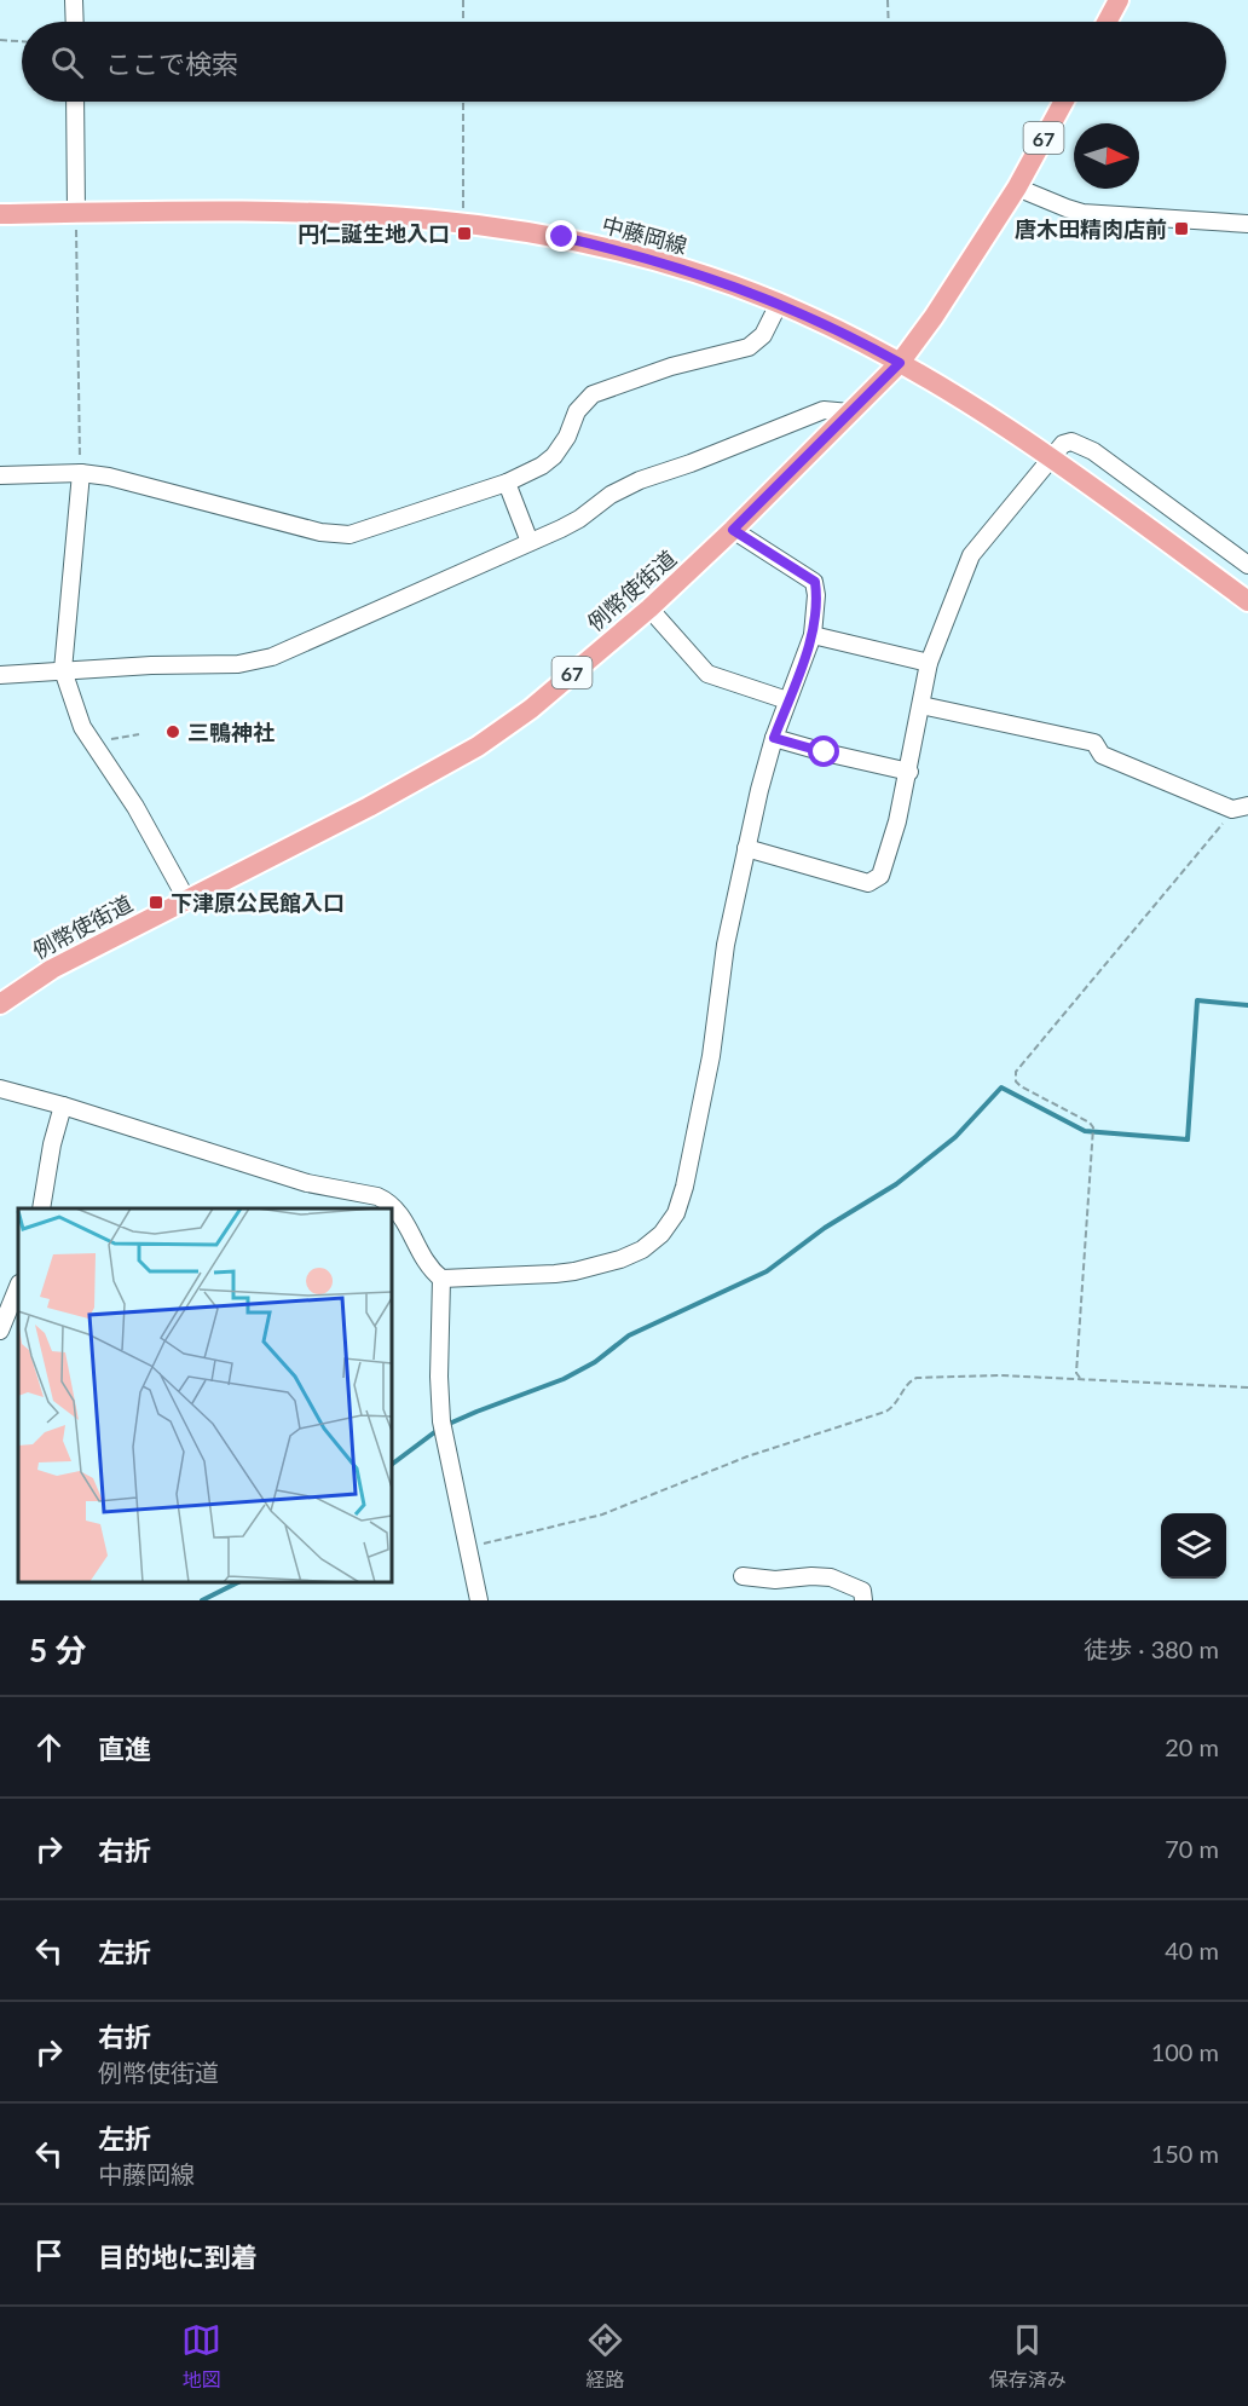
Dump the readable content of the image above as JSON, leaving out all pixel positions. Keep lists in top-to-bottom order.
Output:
{
  "streets": {
    "main road": ["67", "中藤岡線", "例幣使街道"]
  },
  "crossings": [
    ["中藤岡線", "例幣使街道"]
  ],
  "places": {
    "transit": ["唐木田精肉店前", "円仁誕生地入口", "下津原公民館入口"],
    "other": ["三鴨神社"]
  },
  "north": "right",
  "page": {
    "search": "ここで検索",
    "heading": ["5 分", "徒歩 · 380 m"],
    "list": [
      ["直進", "20 m"],
      ["右折", "70 m"],
      ["左折", "40 m"],
      ["右折", "例幣使街道", "100 m"],
      ["左折", "中藤岡線", "150 m"],
      "目的地に到着"
    ],
    "nav": ["地図", "経路", "保存済み"]
  }
}
